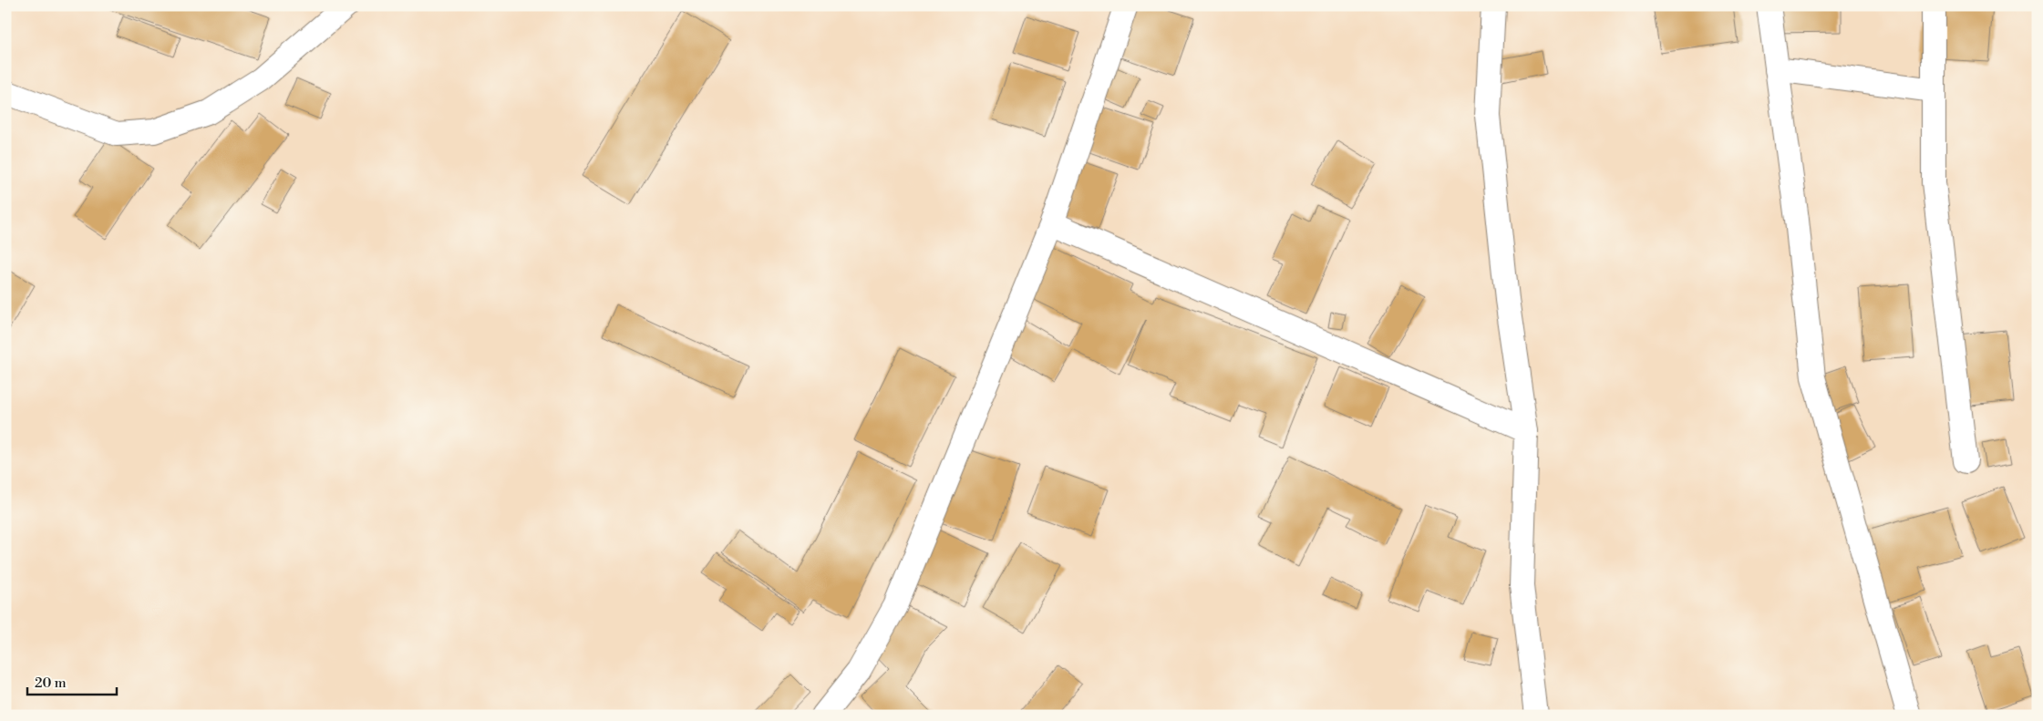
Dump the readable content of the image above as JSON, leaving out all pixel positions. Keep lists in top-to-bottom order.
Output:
{
  "scale_bar": "20 m"
}
